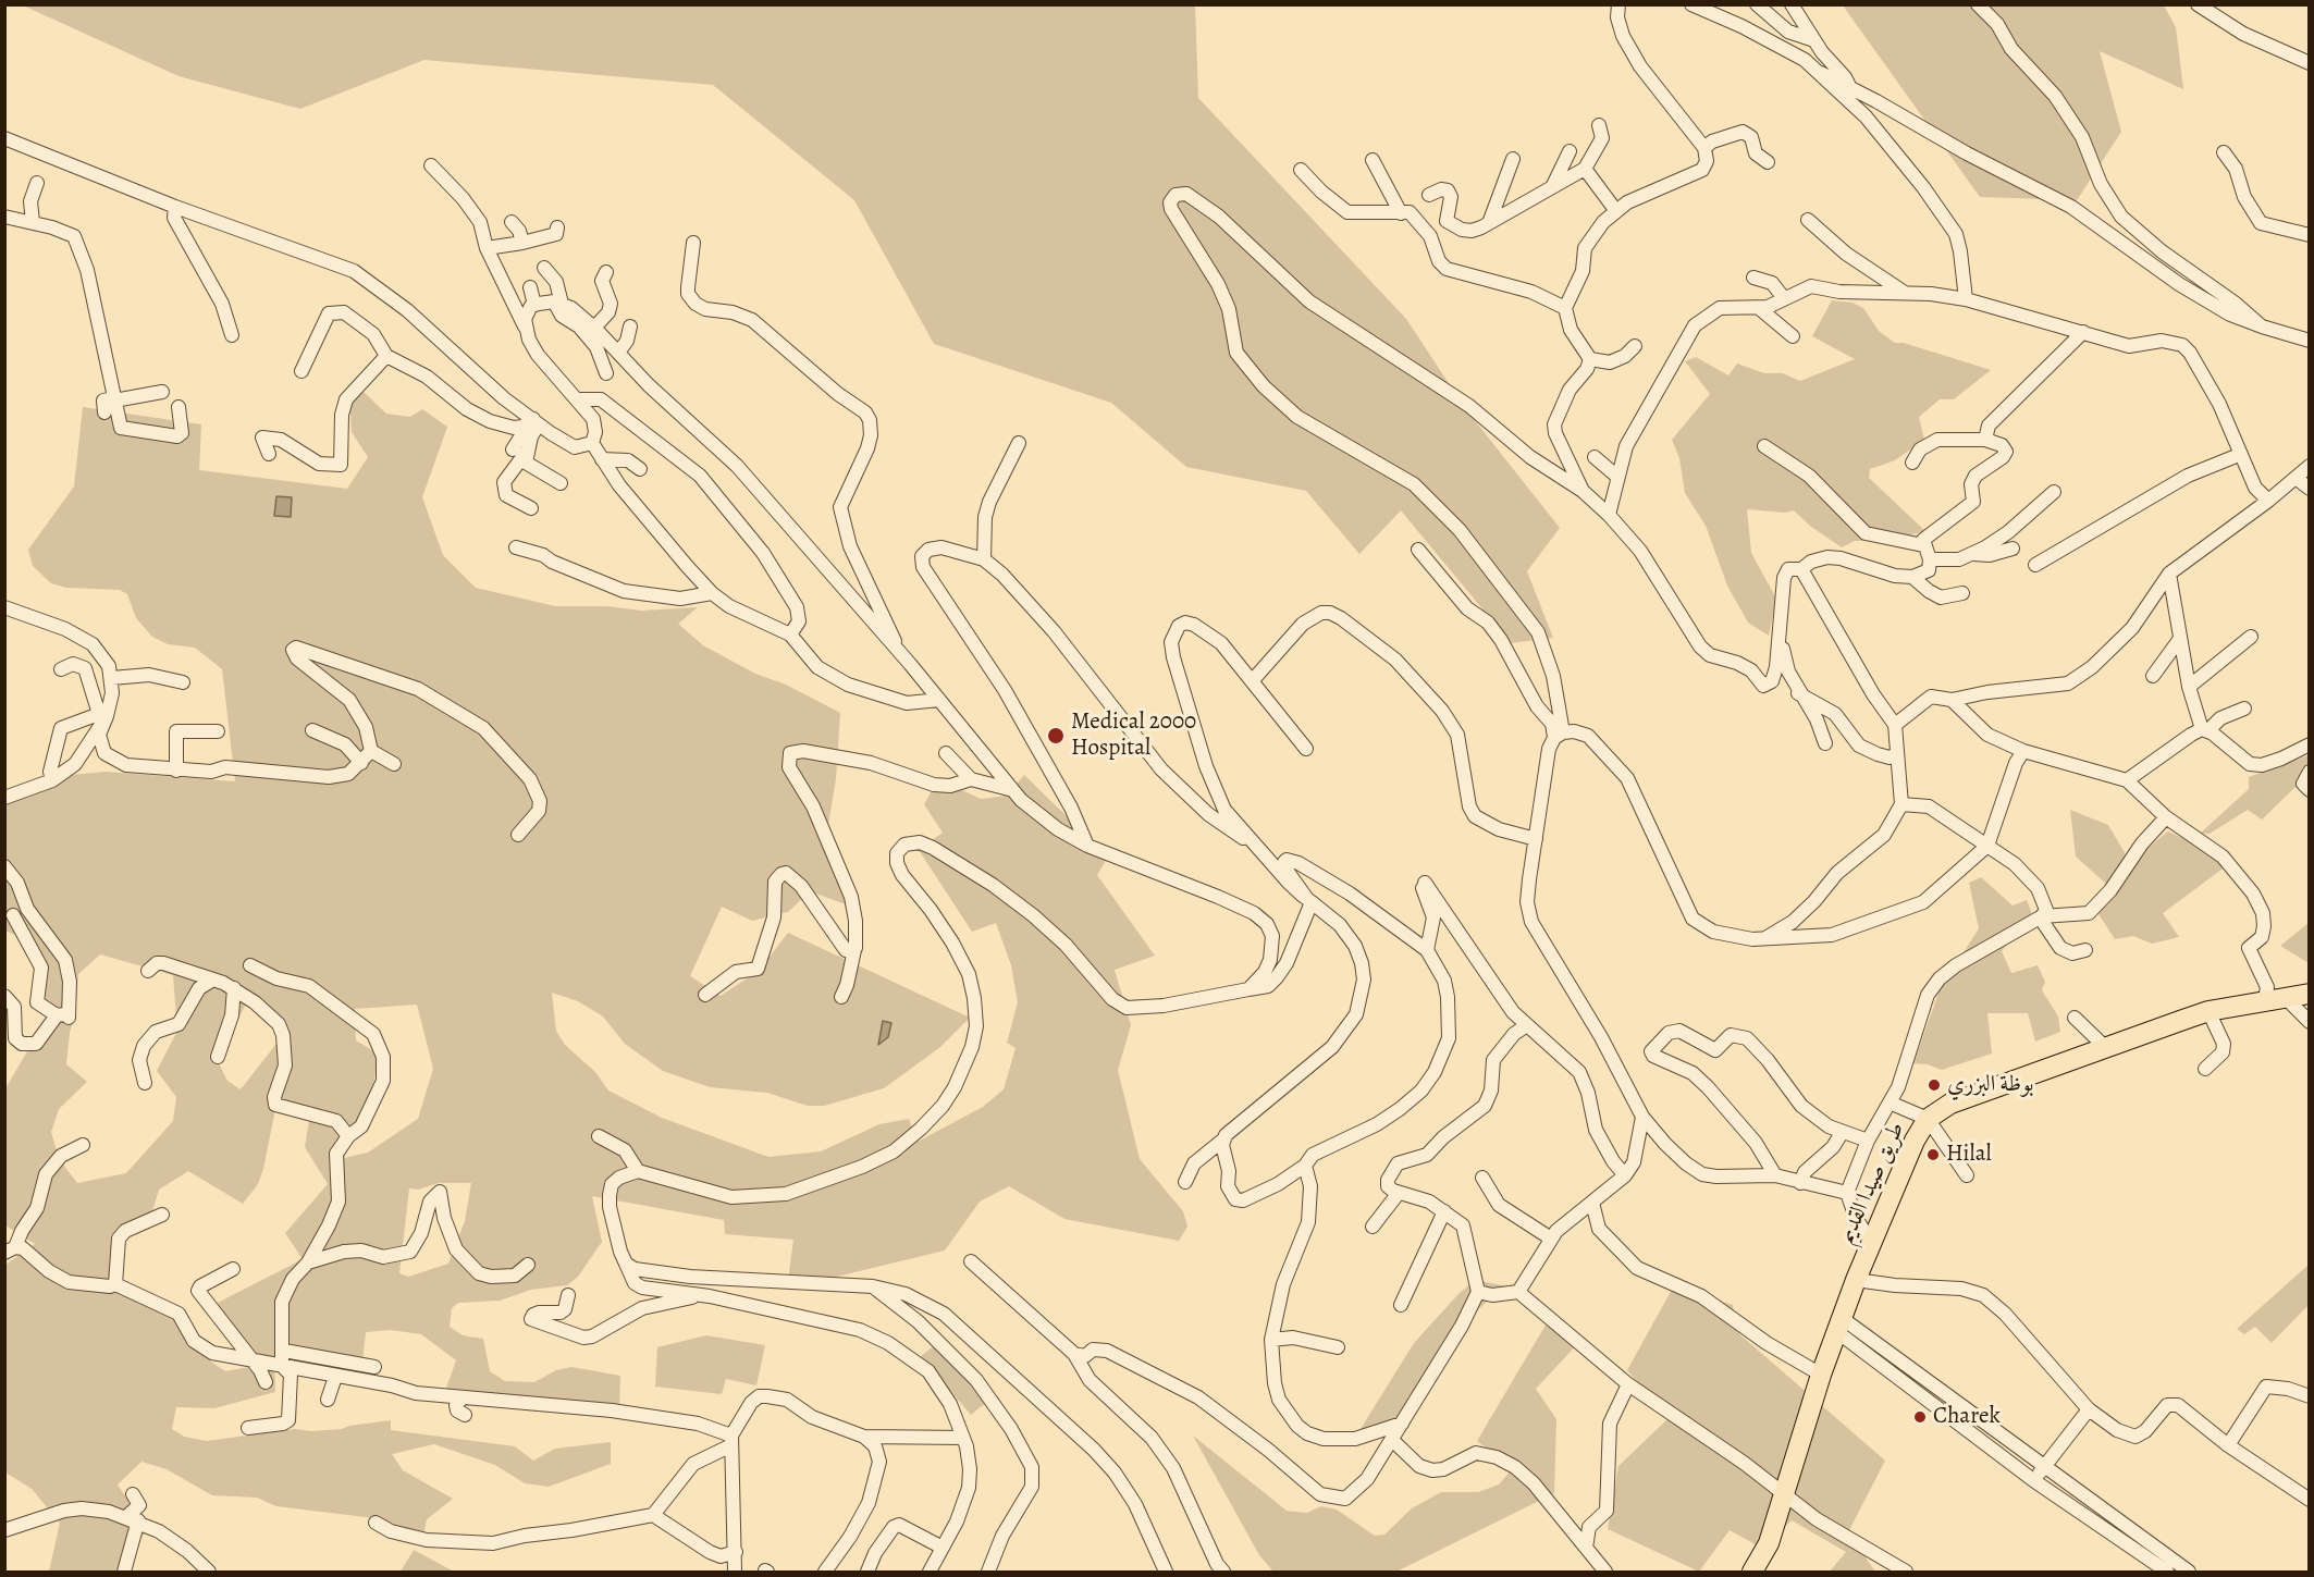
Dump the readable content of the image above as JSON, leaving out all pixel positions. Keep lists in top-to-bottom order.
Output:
{
  "streets": {
    "highway": ["طريق صيدا القديم"]
  },
  "places": [
    "Medical 2000 Hospital",
    "بوظة البزري",
    "Hilal",
    "Charek"
  ]
}
